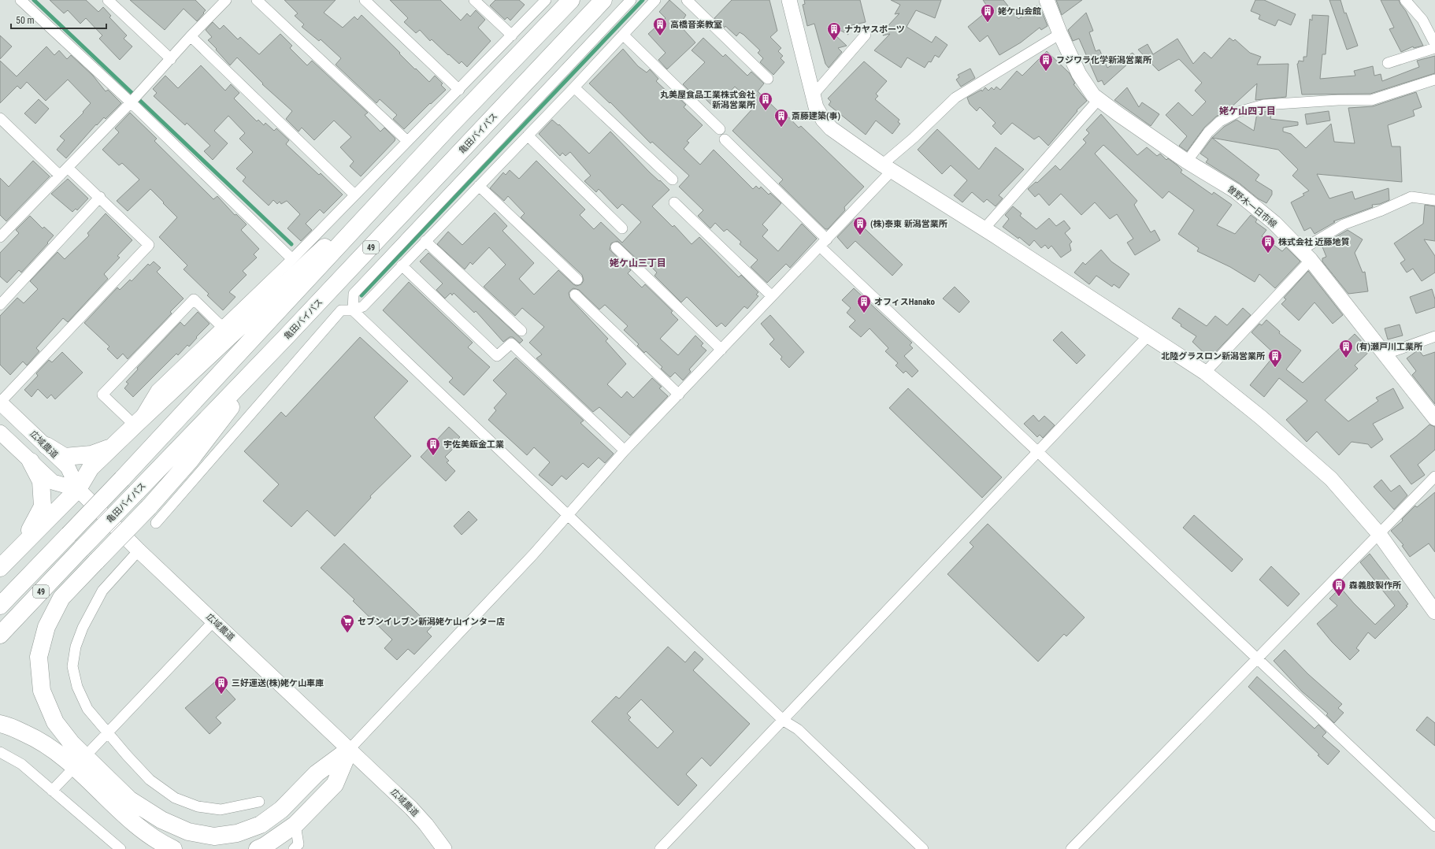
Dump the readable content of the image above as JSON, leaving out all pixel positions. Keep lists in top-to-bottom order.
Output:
{
  "streets": {
    "highway": ["亀田バイパス", "49"],
    "street": ["曽野木一日市線", "広域農道"]
  },
  "districts": ["姥ケ山四丁目", "姥ケ山三丁目"],
  "places": {
    "building": [
      "姥ケ山会館",
      "高橋音楽教室",
      "ナカヤスポーツ",
      "フジワラ化学新潟営業所",
      "丸美屋食品工業株式会社 新潟営業所",
      "斎藤建築(事)",
      "(株)泰東 新潟営業所",
      "株式会社 近藤地質",
      "オフィスHanako",
      "(有)瀬戸川工業所",
      "北陸グラスロン新潟営業所",
      "宇佐美鈑金工業",
      "森義肢製作所",
      "三好運送(株)姥ケ山車庫"
    ],
    "supermarket": ["セブンイレブン新潟姥ケ山インター店"]
  },
  "scale_bar": "50 m"
}
